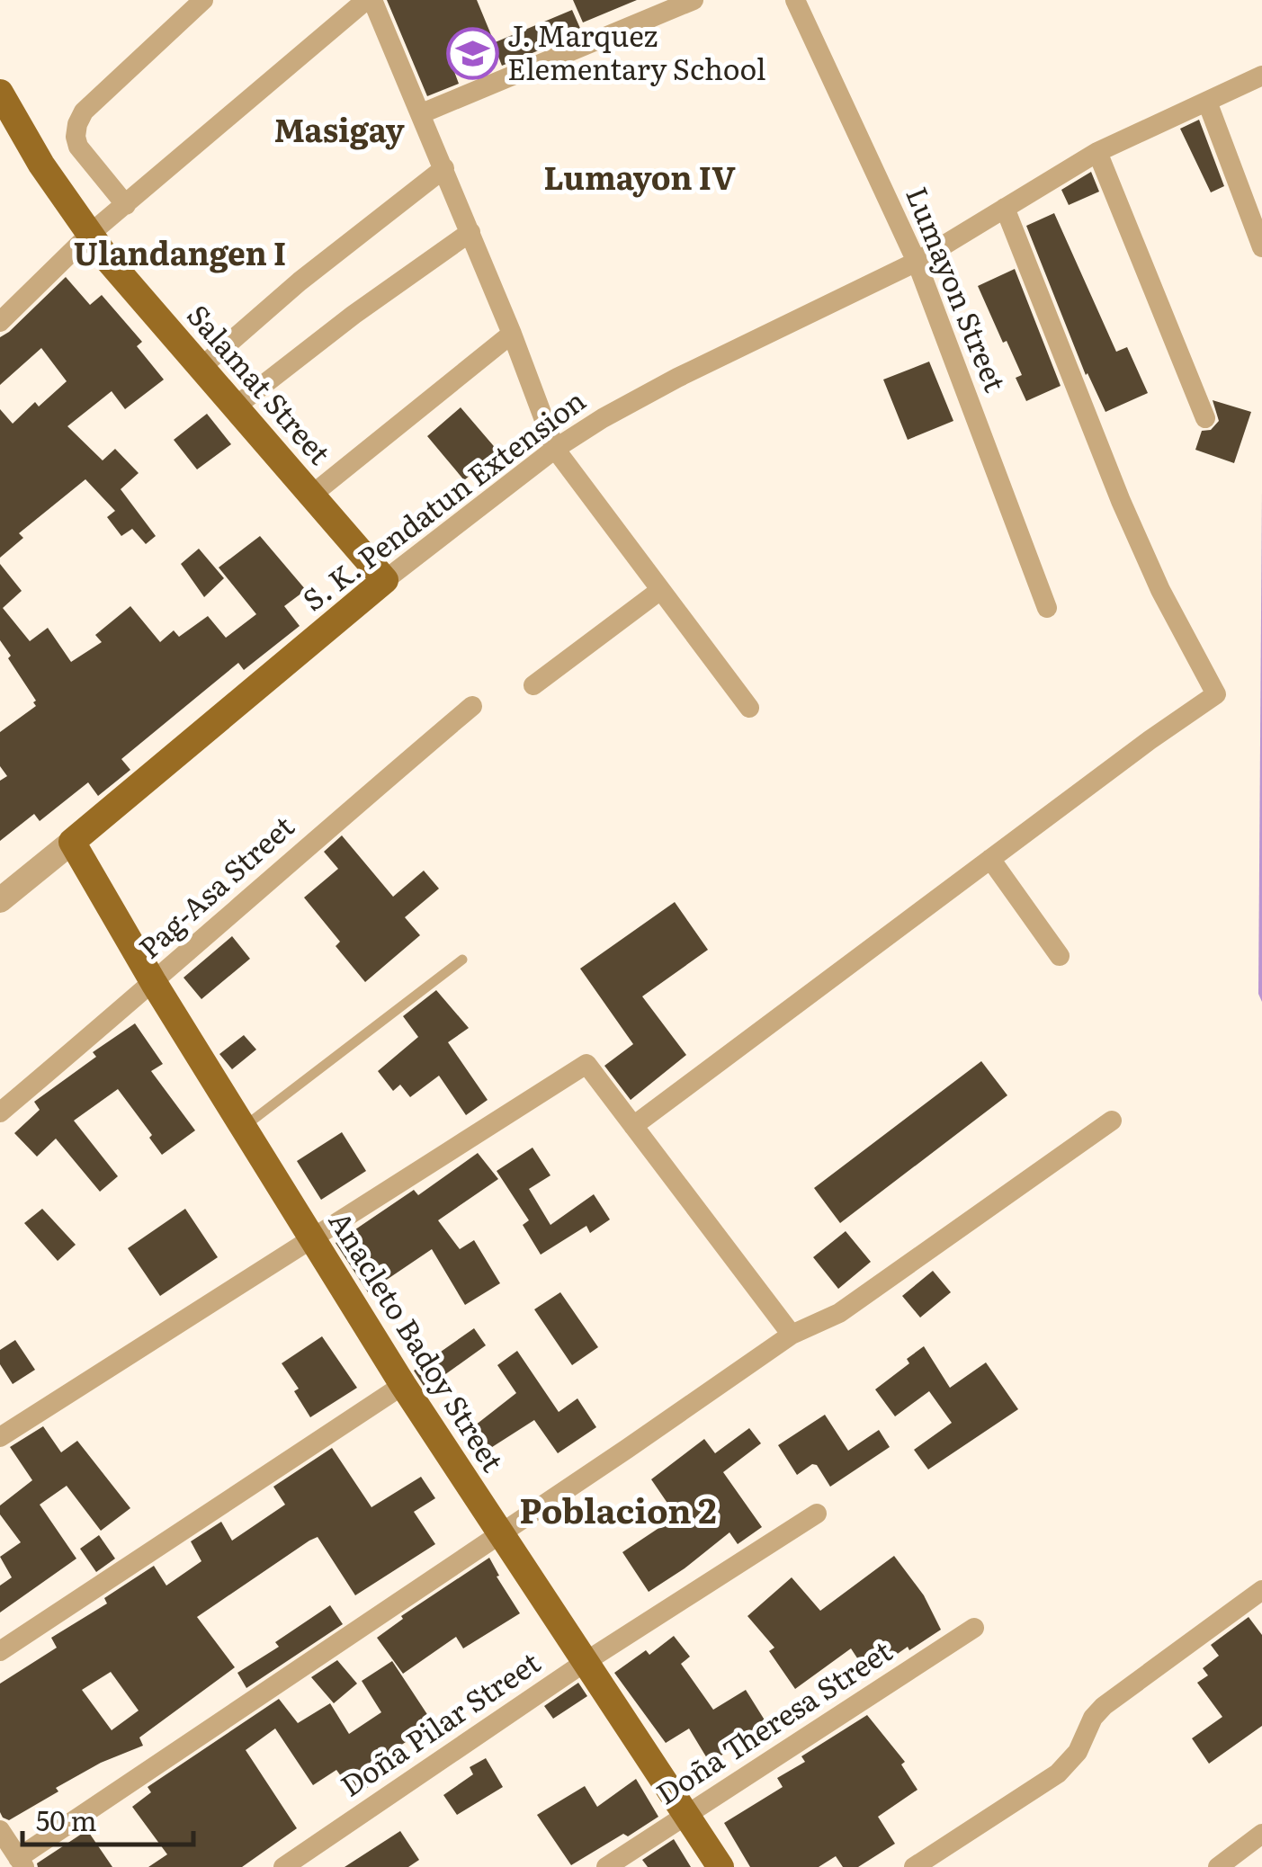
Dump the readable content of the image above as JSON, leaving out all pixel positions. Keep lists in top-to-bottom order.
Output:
{
  "streets": {
    "main road": ["Salamat Street", "S. K. Pendatun Extension", "Anacleto Badoy Street"],
    "street": [
      "Lumayon Street",
      "Pag-Asa Street",
      "Doña Theresa Street",
      "Doña Pilar Street"
    ]
  },
  "crossings": [
    ["Lumayon Street", "S. K. Pendatun Extension"],
    ["Salamat Street", "S. K. Pendatun Extension"],
    ["S. K. Pendatun Extension", "Anacleto Badoy Street"],
    ["Pag-Asa Street", "Anacleto Badoy Street"],
    ["Anacleto Badoy Street", "Doña Theresa Street"],
    ["Anacleto Badoy Street", "Doña Pilar Street"]
  ],
  "districts": [
    "Masigay",
    "Lumayon IV",
    "Ulandangen I",
    "Poblacion 2"
  ],
  "places": {
    "school or university": ["J. Marquez Elementary School"]
  },
  "scale_bar": "50 m"
}
